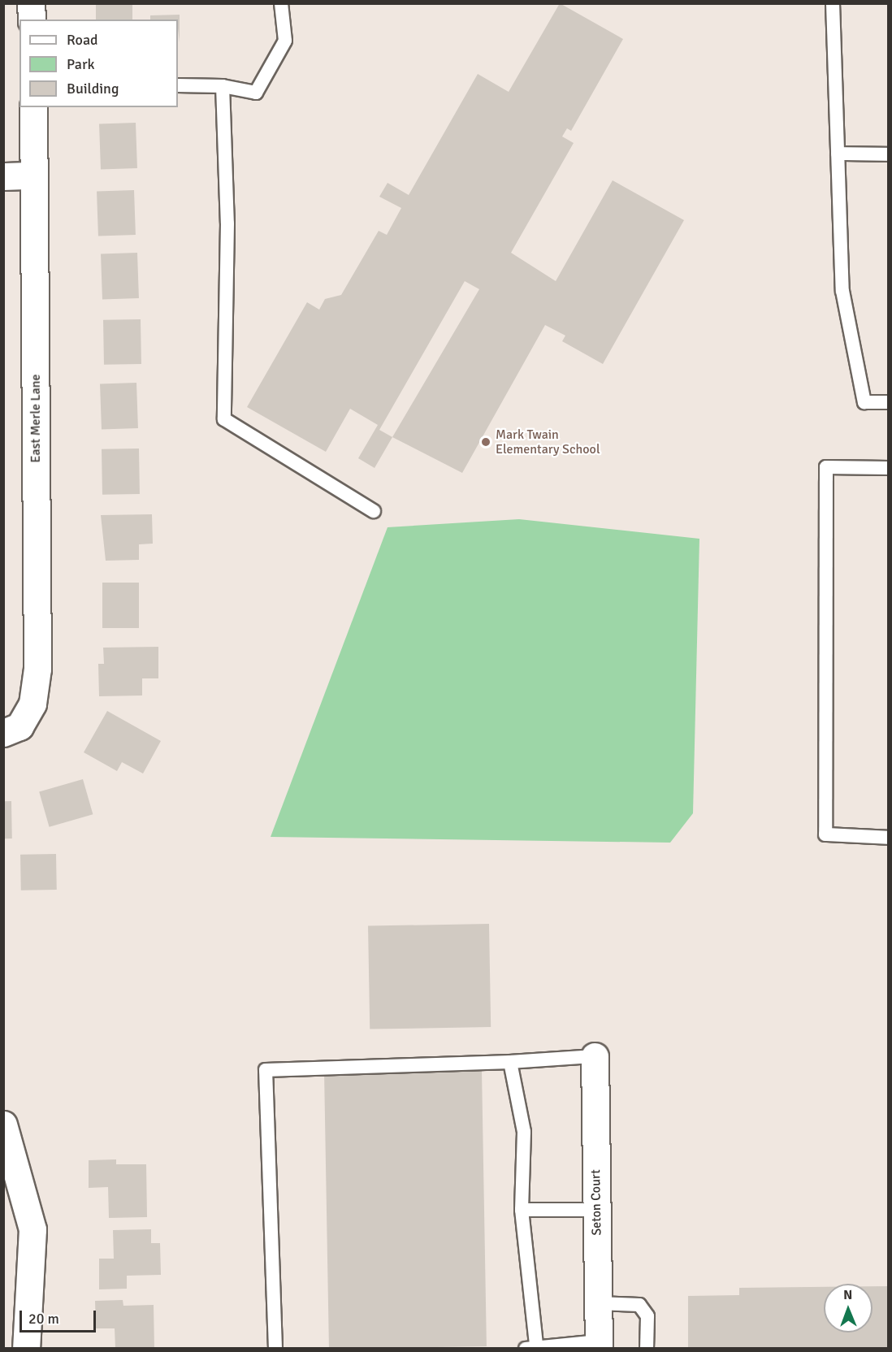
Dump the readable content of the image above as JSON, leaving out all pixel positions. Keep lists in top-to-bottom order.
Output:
{
  "streets": {
    "street": ["East Merle Lane", "Seton Court"]
  },
  "places": ["Mark Twain Elementary School"],
  "legend": ["Road", "Park", "Building"],
  "scale_bar": "20 m",
  "north": "top"
}
